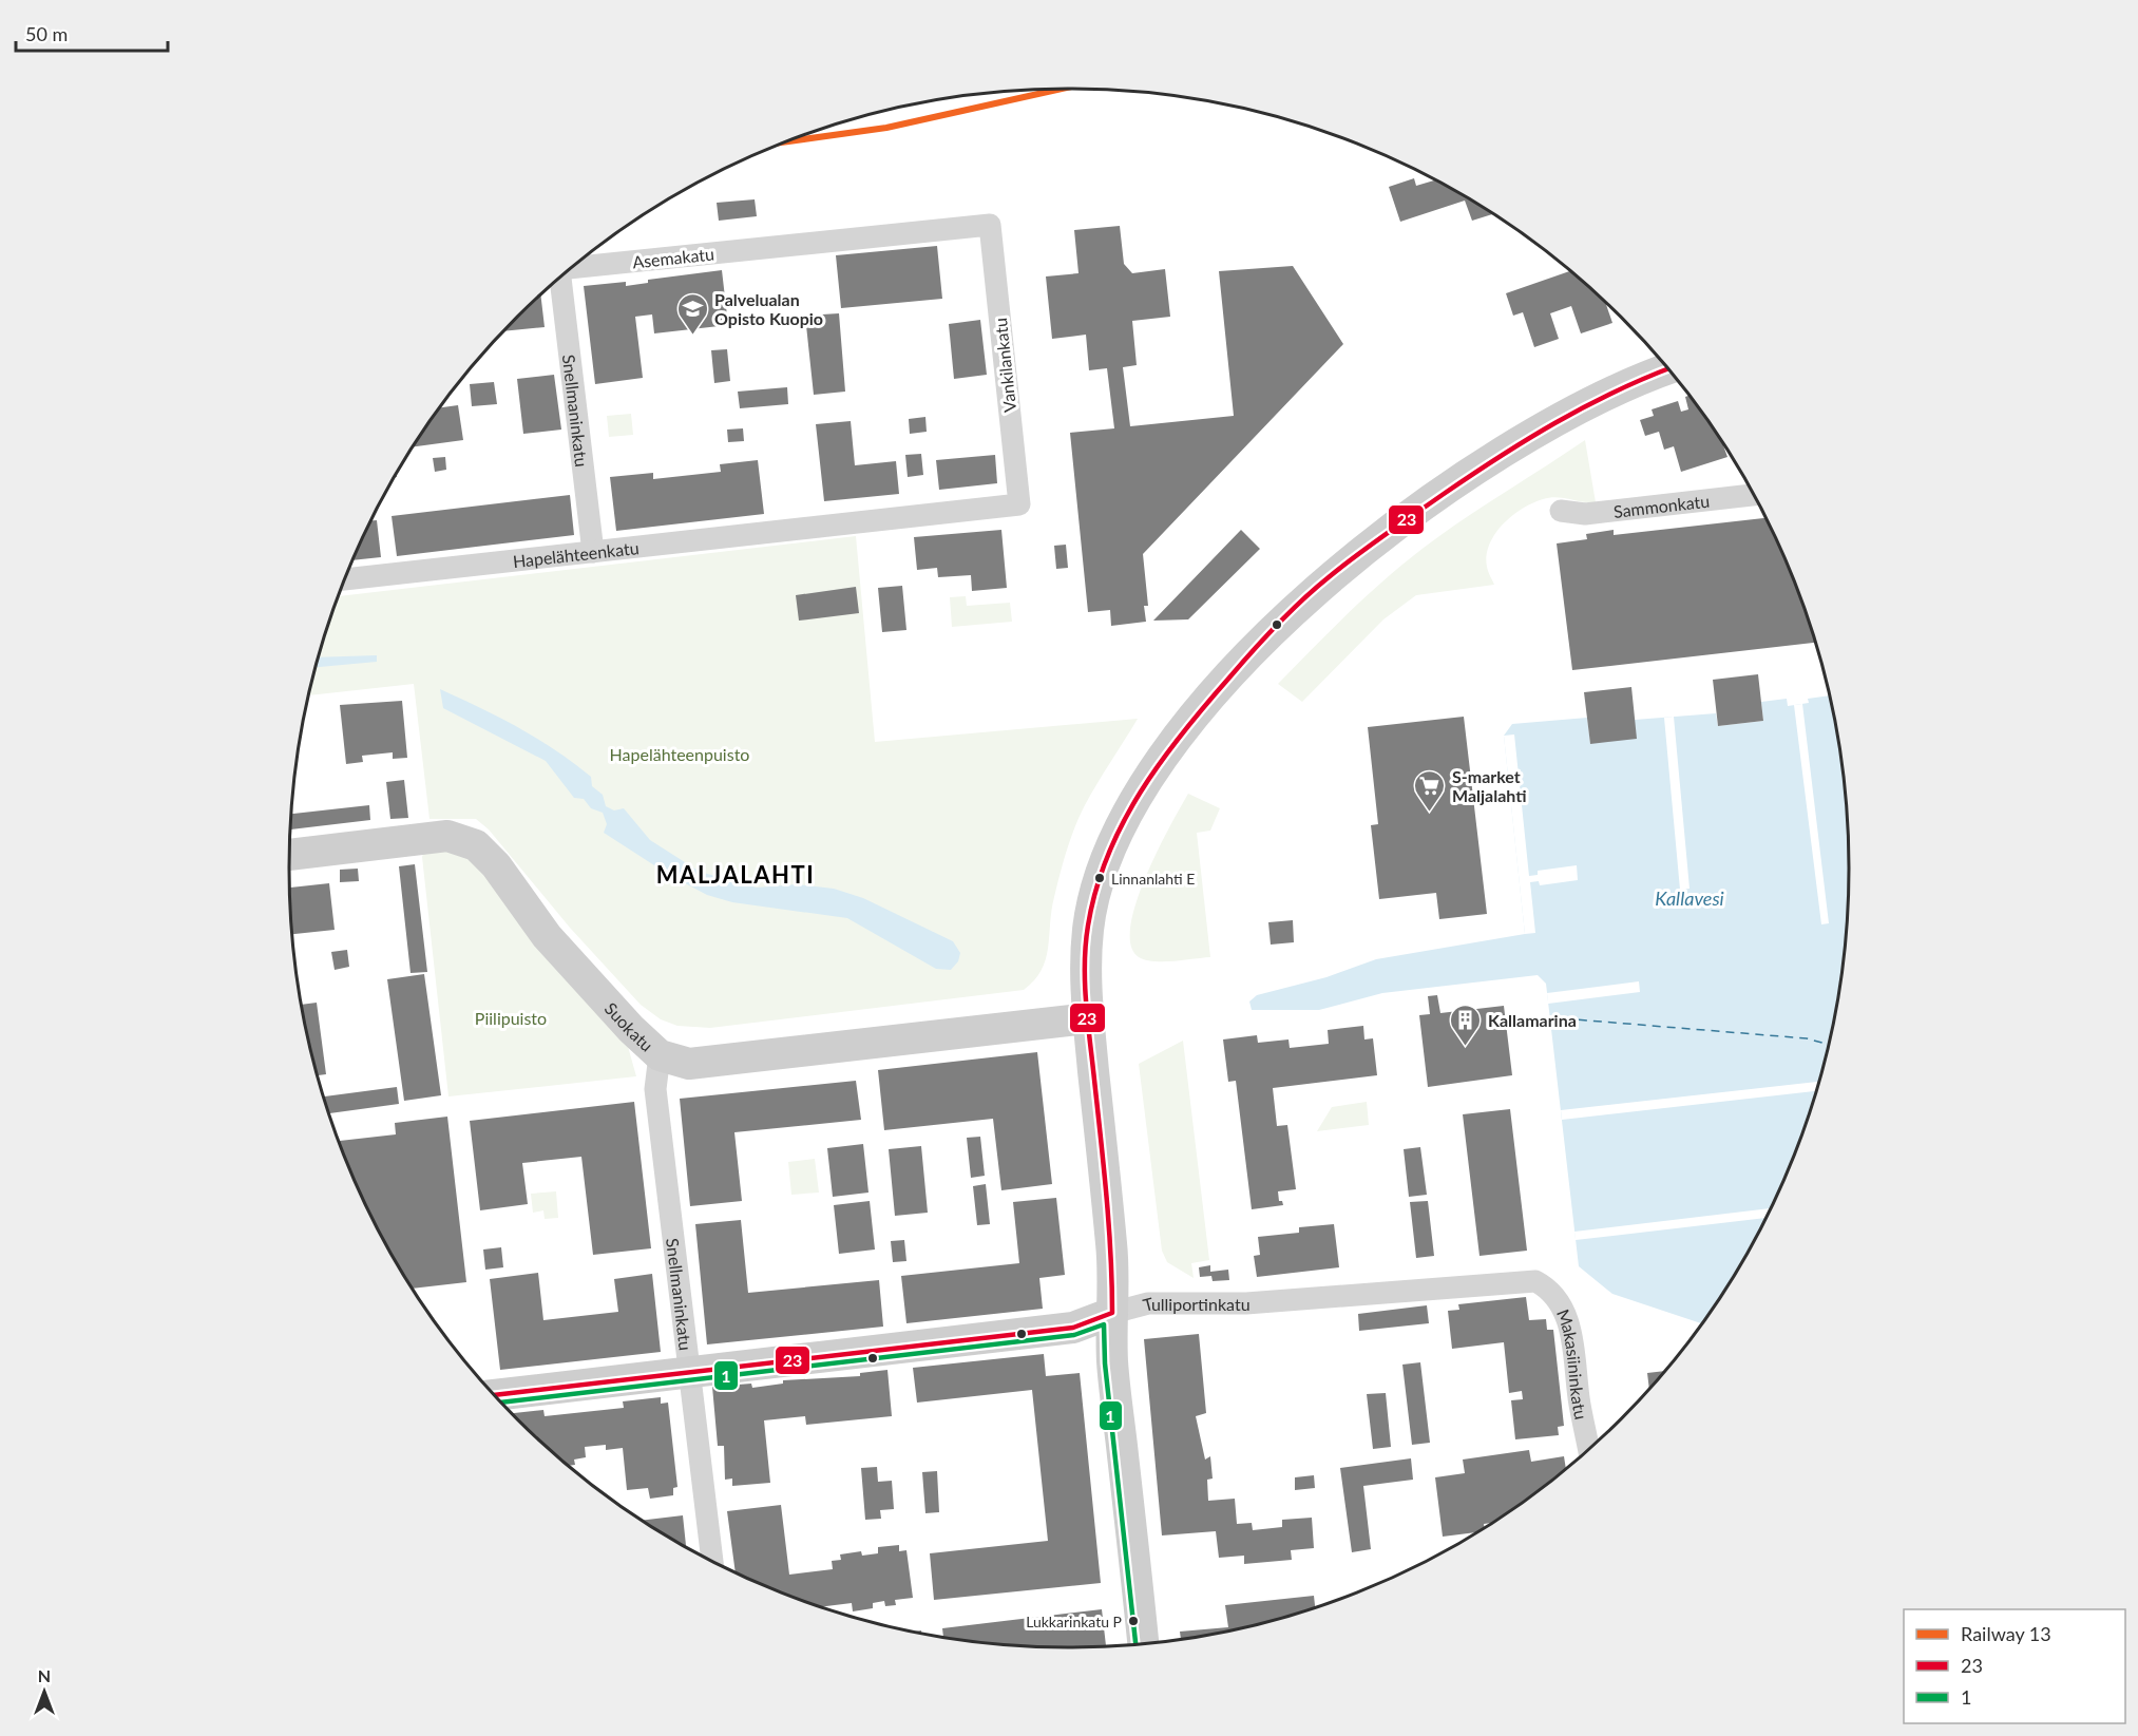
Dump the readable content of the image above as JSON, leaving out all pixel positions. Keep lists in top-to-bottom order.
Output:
{
  "streets": {
    "main road": ["Suokatu", "Tulliportinkatu"],
    "street": [
      "Asemakatu",
      "Vankilankatu",
      "Snellmaninkatu",
      "Sammonkatu",
      "Hapelähteenkatu",
      "Makasiininkatu"
    ]
  },
  "crossings": [
    ["Asemakatu", "Vankilankatu"],
    ["Vankilankatu", "Hapelähteenkatu"],
    ["Snellmaninkatu", "Hapelähteenkatu"],
    ["Snellmaninkatu", "Suokatu"],
    ["Snellmaninkatu", "Tulliportinkatu"],
    ["Tulliportinkatu", "Makasiininkatu"]
  ],
  "districts": ["MALJALAHTI"],
  "water": ["Kallavesi"],
  "parks": ["Hapelähteenpuisto", "Piilipuisto"],
  "places": {
    "school or university": ["Palvelualan Opisto Kuopio"],
    "supermarket": ["S-market Maljalahti"],
    "other": ["Linnanlahti E", "Lukkarinkatu P"],
    "building": ["Kallamarina"]
  },
  "lines": ["rail line 13", "transit line 23", "transit line 1"],
  "legend": ["Railway 13", "23", "1"],
  "scale_bar": "50 m",
  "north": "top"
}
